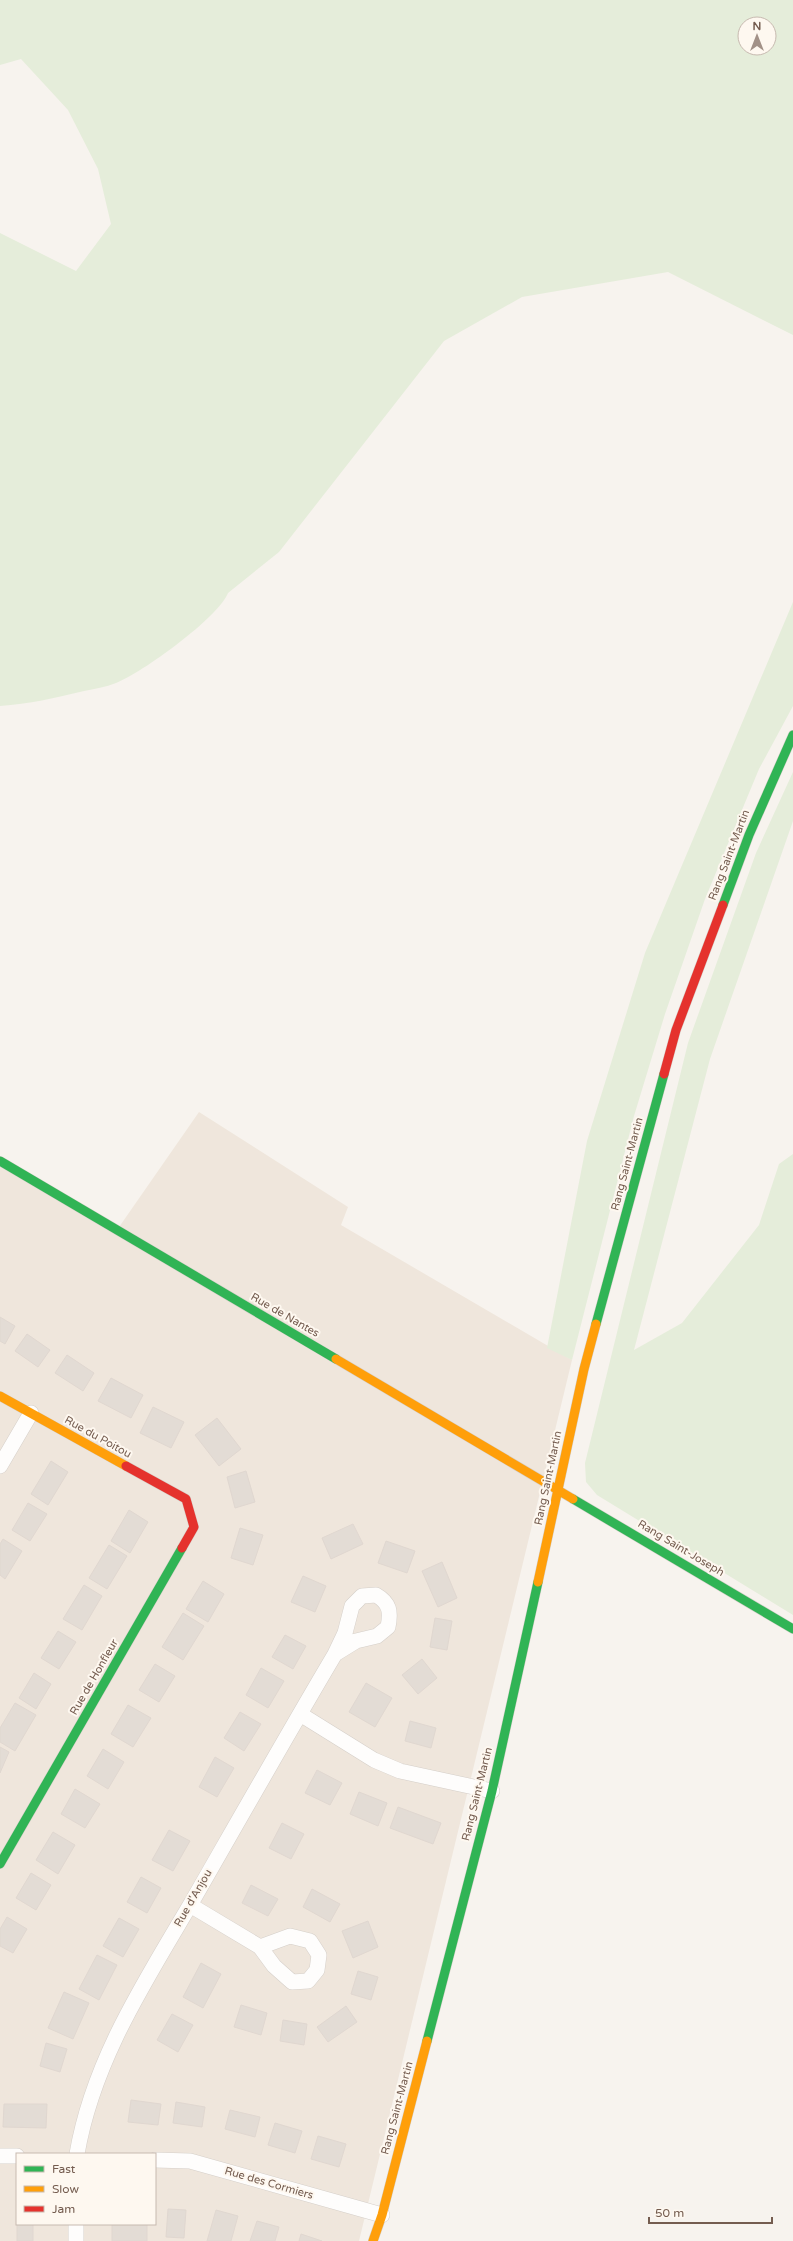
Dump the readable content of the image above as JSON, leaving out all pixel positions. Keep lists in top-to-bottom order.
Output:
{
  "streets": {
    "street": [
      "Rang Saint-Martin",
      "Rue de Nantes",
      "Rue du Poitou",
      "Rang Saint-Joseph",
      "Rue de Honfleur",
      "Rue d'Anjou",
      "Rue des Cormiers"
    ]
  },
  "crossings": [
    ["Rang Saint-Martin", "Rue de Nantes"],
    ["Rang Saint-Martin", "Rang Saint-Joseph"],
    ["Rang Saint-Martin", "Rue des Cormiers"],
    ["Rue de Nantes", "Rang Saint-Joseph"],
    ["Rue du Poitou", "Rue de Honfleur"]
  ],
  "legend": ["Fast", "Slow", "Jam"],
  "scale_bar": "50 m",
  "north": "top"
}
